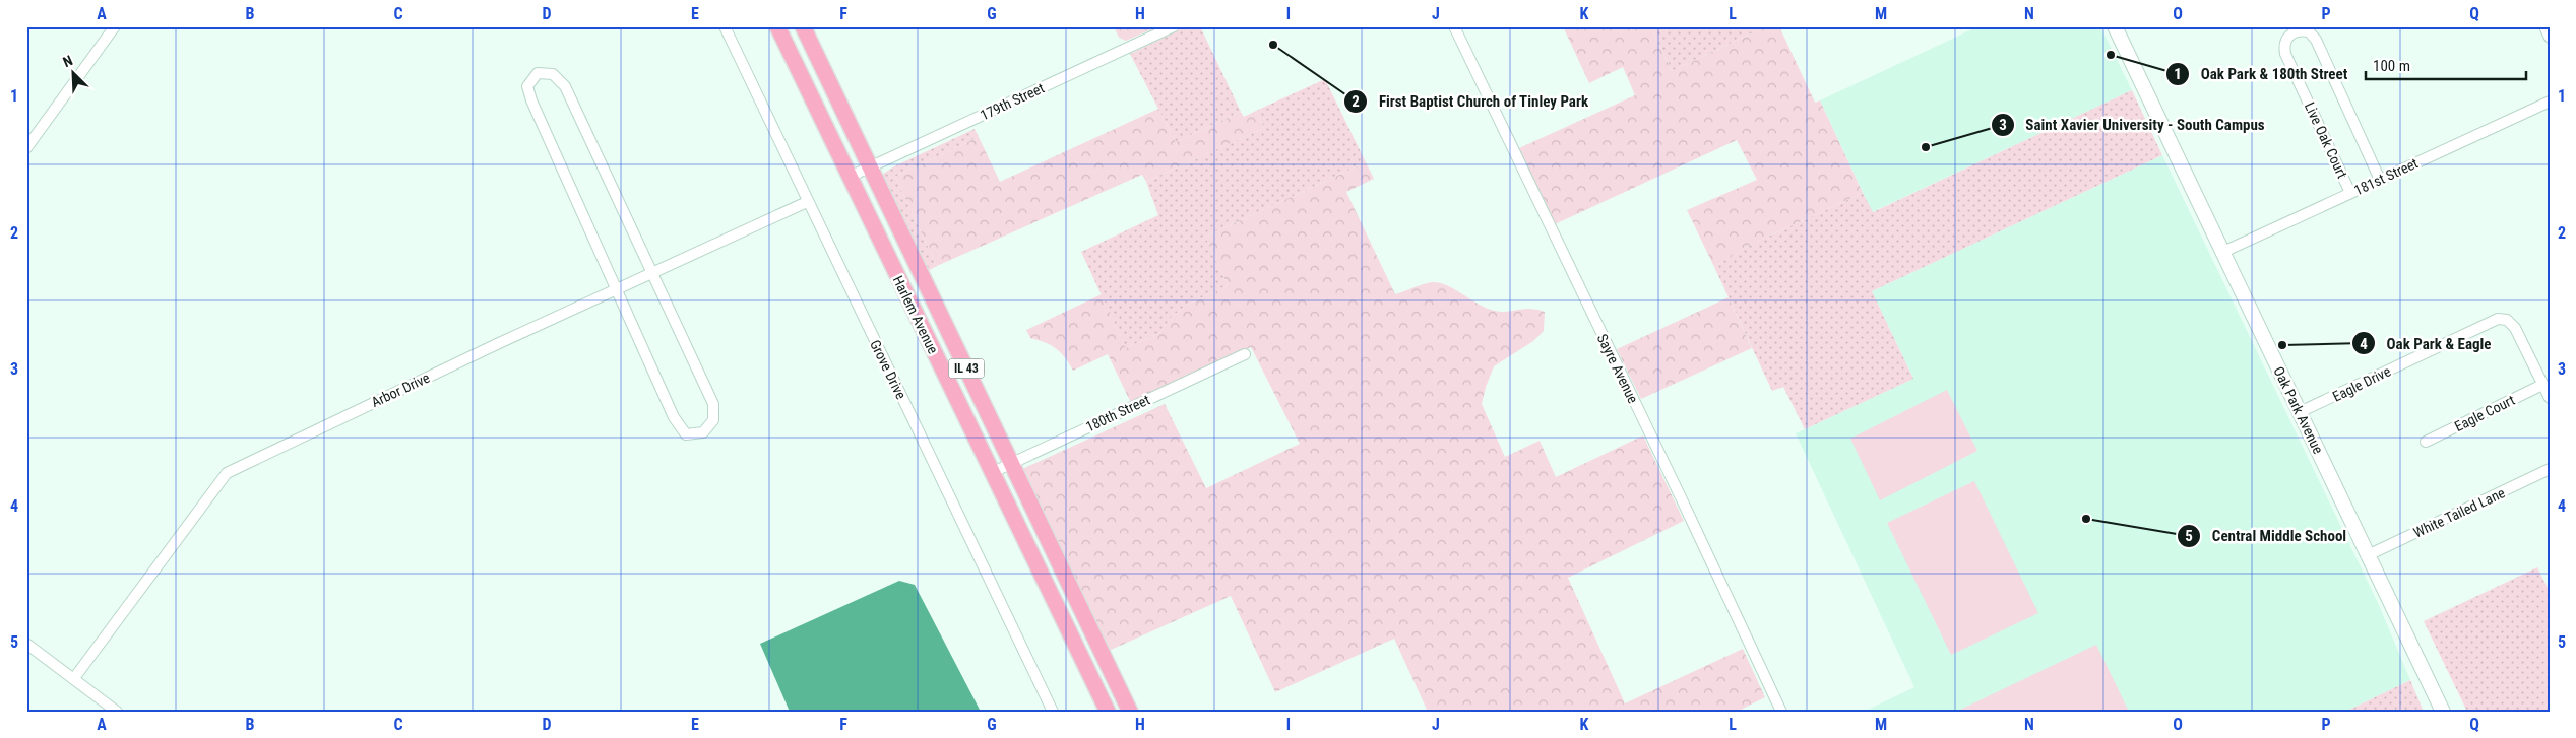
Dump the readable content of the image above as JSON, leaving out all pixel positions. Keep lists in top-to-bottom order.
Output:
{
  "streets": {
    "main road": ["Harlem Avenue", "IL 43"],
    "street": [
      "179th Street",
      "Live Oak Court",
      "181st Street",
      "Sayre Avenue",
      "Grove Drive",
      "Eagle Drive",
      "Arbor Drive",
      "Oak Park Avenue",
      "180th Street",
      "Eagle Court",
      "White Tailed Lane"
    ]
  },
  "crossings": [
    ["179th Street", "Harlem Avenue"],
    ["Live Oak Court", "181st Street"],
    ["181st Street", "Oak Park Avenue"],
    ["Harlem Avenue", "180th Street"],
    ["Grove Drive", "Arbor Drive"],
    ["Eagle Drive", "Oak Park Avenue"],
    ["Eagle Drive", "Eagle Court"],
    ["Oak Park Avenue", "White Tailed Lane"]
  ],
  "places": [
    "First Baptist Church of Tinley Park",
    "Oak Park & 180th Street",
    "Saint Xavier University - South Campus",
    "Oak Park & Eagle",
    "Central Middle School"
  ],
  "scale_bar": "100 m",
  "north": "top left",
  "grid": {
    "columns": [
      "A",
      "B",
      "C",
      "D",
      "E",
      "F",
      "G",
      "H",
      "I",
      "J",
      "K",
      "L",
      "M",
      "N",
      "O",
      "P",
      "Q"
    ],
    "rows": [
      "1",
      "2",
      "3",
      "4",
      "5"
    ]
  }
}
